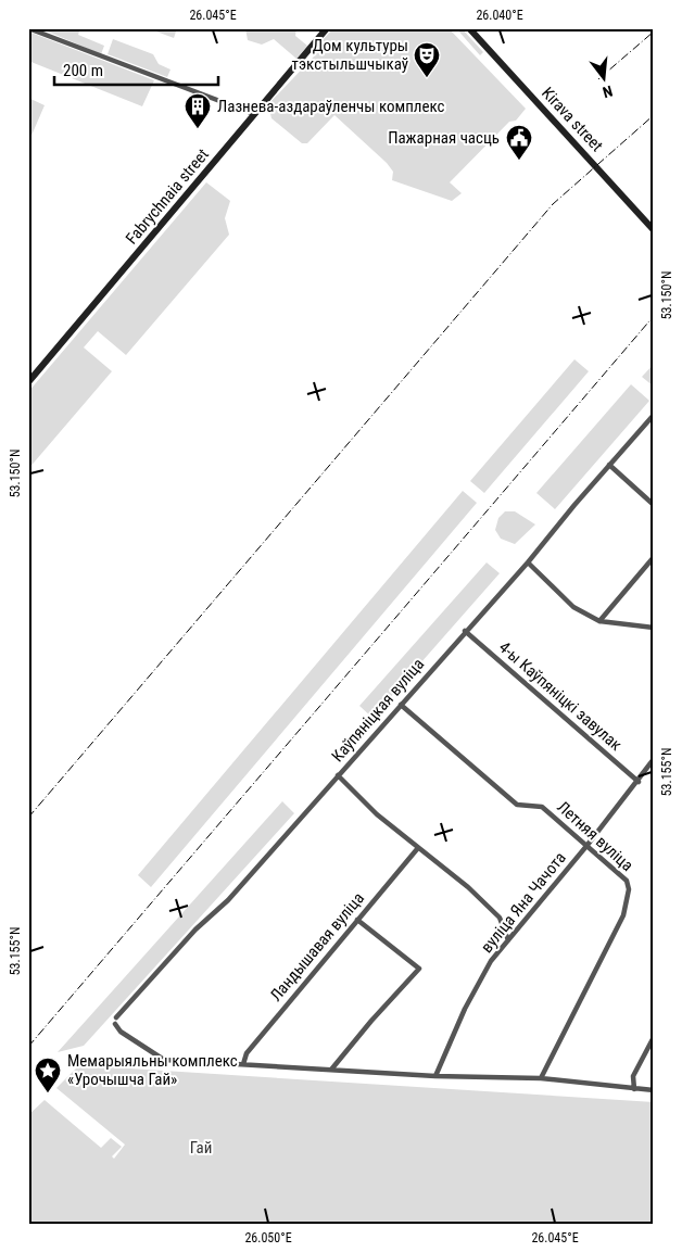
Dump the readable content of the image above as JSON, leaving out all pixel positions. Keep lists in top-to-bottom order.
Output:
{
  "streets": {
    "main road": ["Kirava street", "Fabrychnaia street"],
    "street": [
      "4-ы Каўпяніцкі завулак",
      "Каўпяніцкая вуліца",
      "Летняя вуліца",
      "вуліца Яна Чачота",
      "Ландышавая вуліца"
    ]
  },
  "crossings": [
    ["4-ы Каўпяніцкі завулак", "Каўпяніцкая вуліца"],
    ["4-ы Каўпяніцкі завулак", "вуліца Яна Чачота"],
    ["Каўпяніцкая вуліца", "Летняя вуліца"],
    ["Летняя вуліца", "вуліца Яна Чачота"]
  ],
  "parks": ["Гай"],
  "places": {
    "theatre": ["Дом культуры тэкстыльшчыкаў"],
    "building": ["Лазнева-аздараўленчы комплекс"],
    "public building": ["Пажарная часць"],
    "place": ["Мемарыяльны комплекс «Урочышча Гай»"]
  },
  "scale_bar": "200 m",
  "north": "bottom",
  "coordinates": [
    "26.045°E",
    "26.040°E",
    "53.150°N",
    "53.155°N",
    "26.050°E"
  ]
}
